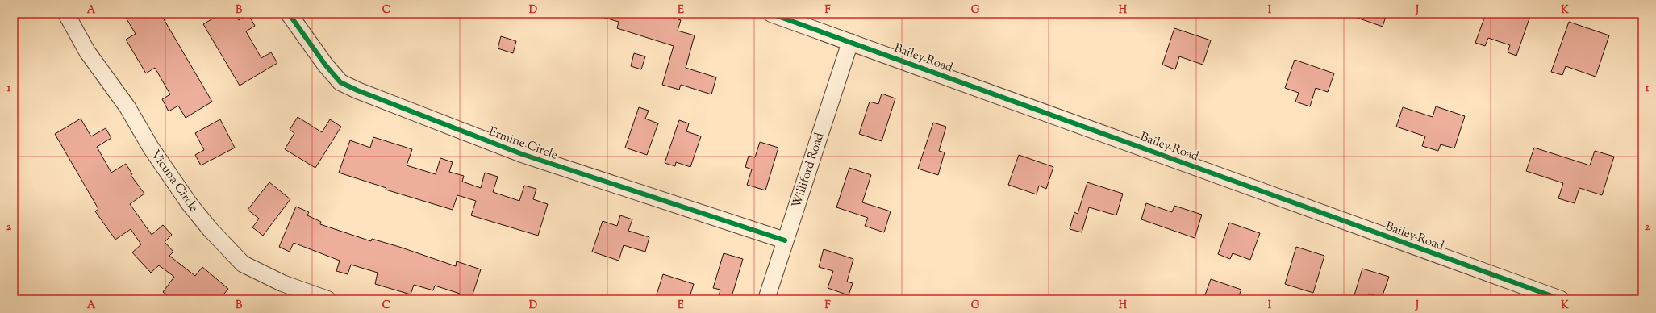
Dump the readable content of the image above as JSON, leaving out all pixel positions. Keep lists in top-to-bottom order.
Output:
{
  "streets": {
    "street": [
      "Bailey Road",
      "Ermine Circle",
      "Williford Road",
      "Vicuna Circle"
    ]
  },
  "crossings": [
    ["Bailey Road", "Williford Road"],
    ["Ermine Circle", "Williford Road"]
  ],
  "grid": {
    "columns": [
      "A",
      "B",
      "C",
      "D",
      "E",
      "F",
      "G",
      "H",
      "I",
      "J",
      "K"
    ],
    "rows": ["1", "2"]
  }
}
